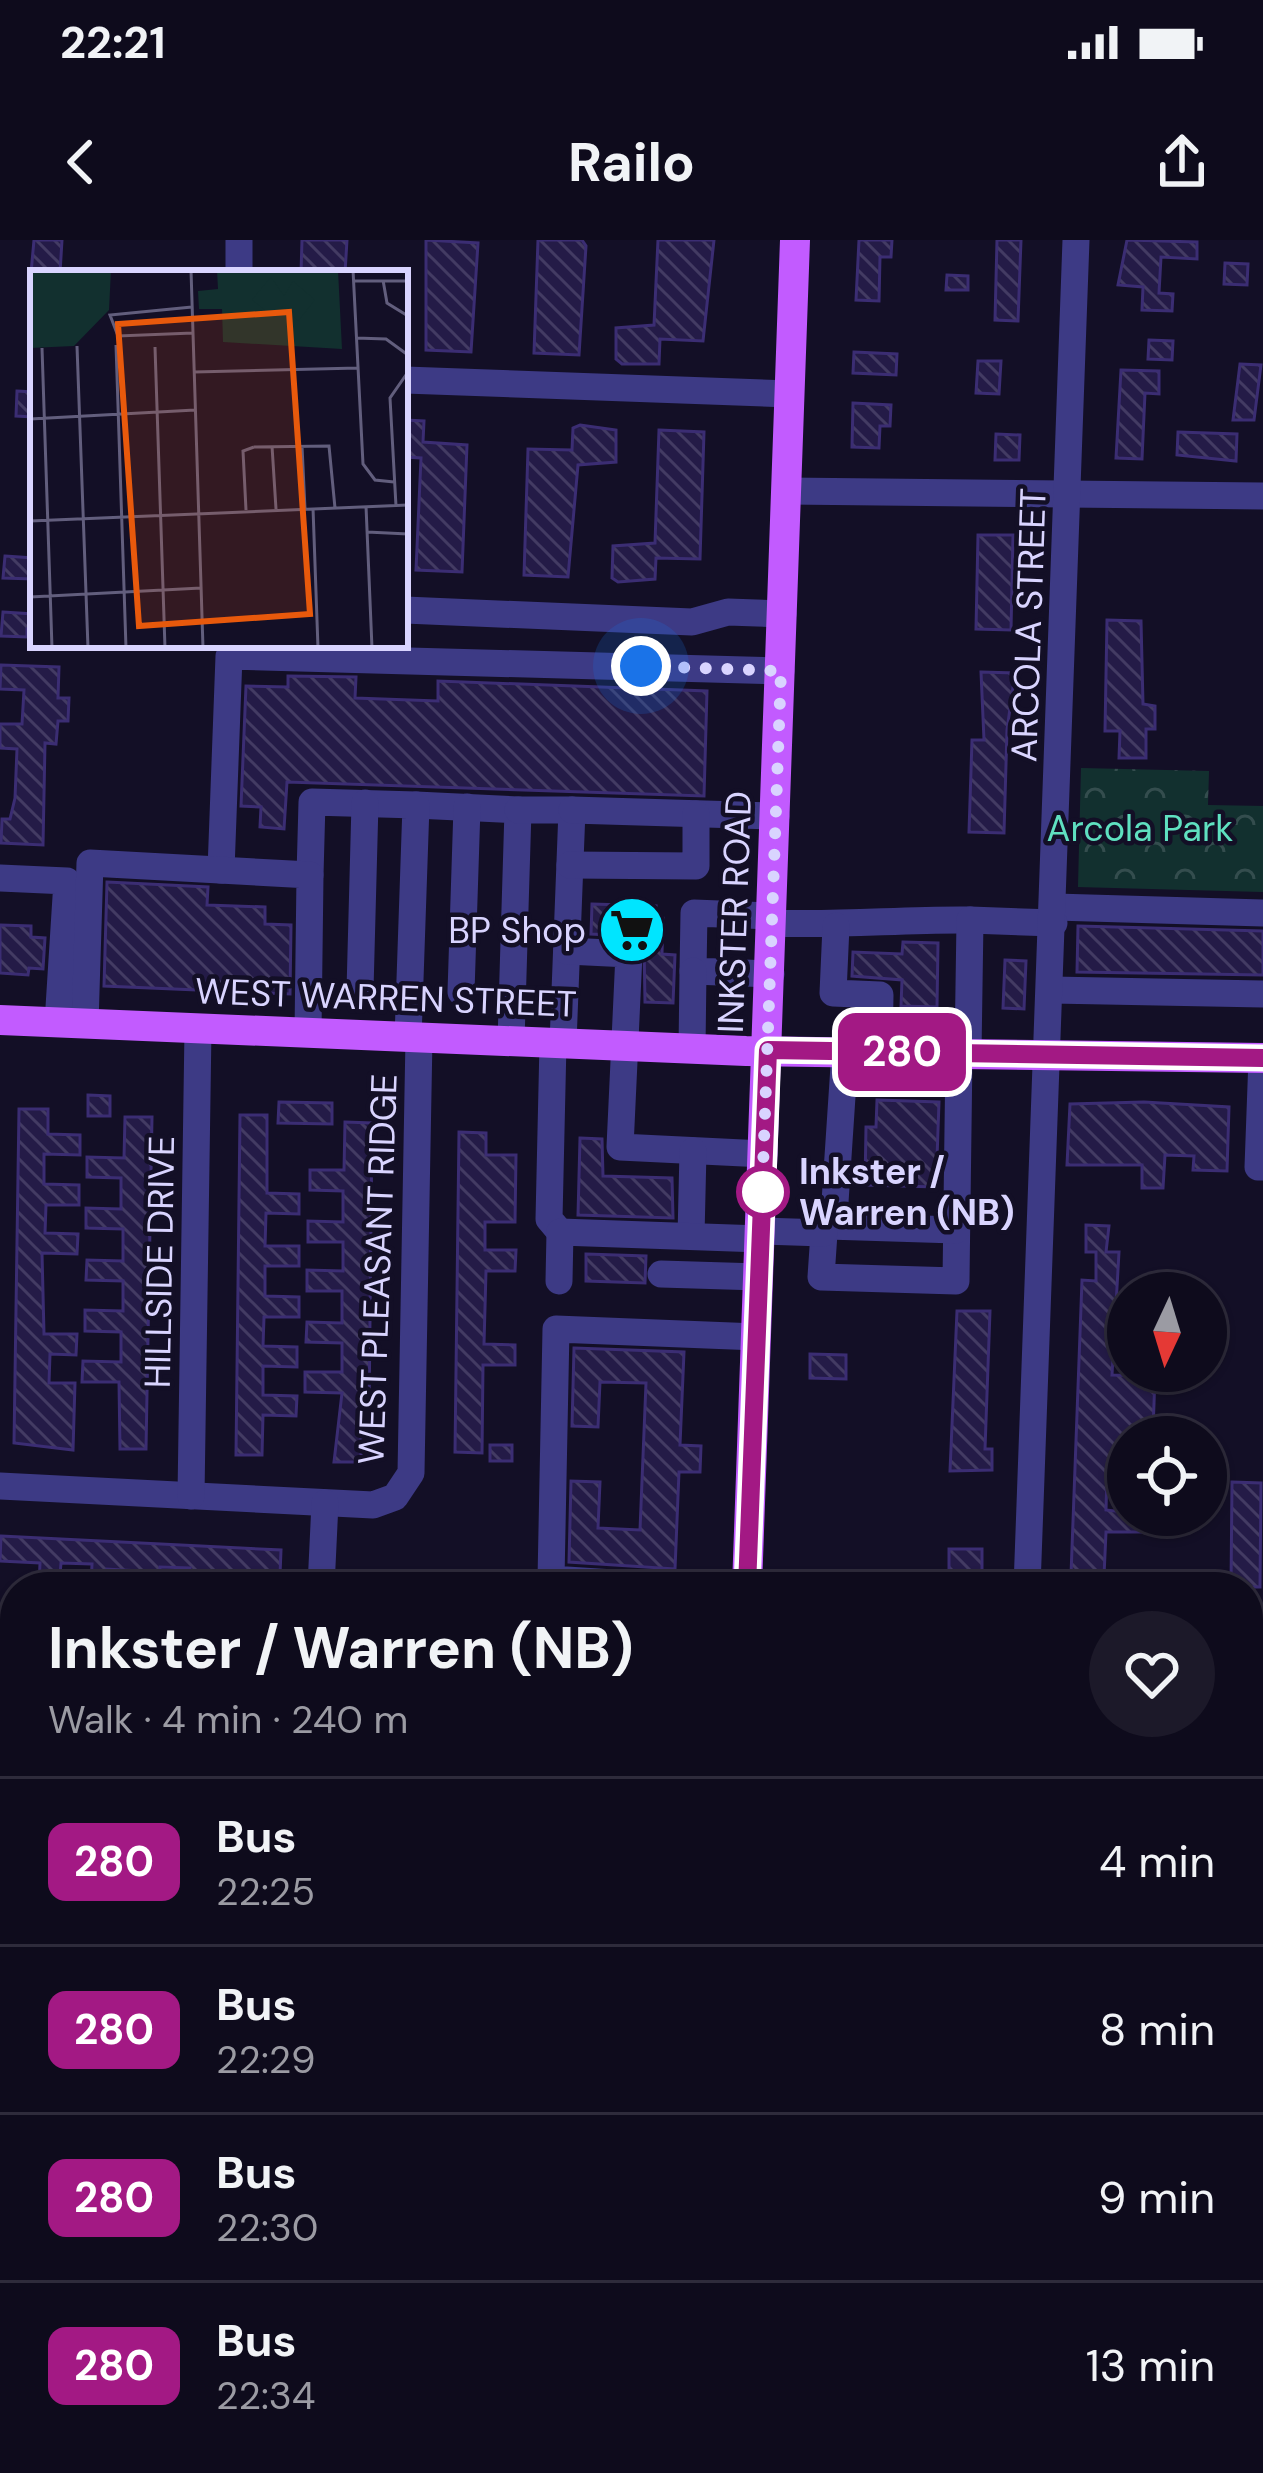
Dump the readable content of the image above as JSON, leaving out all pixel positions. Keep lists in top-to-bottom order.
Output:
{
  "streets": {
    "main road": ["INKSTER ROAD", "WEST WARREN STREET"],
    "street": ["ARCOLA STREET", "HILLSIDE DRIVE", "WEST PLEASANT RIDGE"]
  },
  "crossings": [
    ["ARCOLA STREET", "WEST WARREN STREET"],
    ["INKSTER ROAD", "WEST WARREN STREET"],
    ["WEST WARREN STREET", "HILLSIDE DRIVE"],
    ["WEST WARREN STREET", "WEST PLEASANT RIDGE"],
    ["HILLSIDE DRIVE", "WEST PLEASANT RIDGE"]
  ],
  "parks": ["Arcola Park"],
  "places": {
    "supermarket": ["BP Shop"],
    "other": ["Inkster / Warren (NB)"]
  },
  "lines": ["bus line 280"],
  "north": "bottom",
  "page": {
    "status": "22:21",
    "header": "Railo",
    "on_map": "280",
    "heading": ["Inkster / Warren (NB)", "Walk · 4 min · 240 m"],
    "list": [
      {
        "mark": "280",
        "name": "Bus",
        "note": "22:25",
        "value": "4 min"
      },
      {
        "mark": "280",
        "name": "Bus",
        "note": "22:29",
        "value": "8 min"
      },
      {
        "mark": "280",
        "name": "Bus",
        "note": "22:30",
        "value": "9 min"
      },
      {
        "mark": "280",
        "name": "Bus",
        "note": "22:34",
        "value": "13 min"
      }
    ]
  }
}
